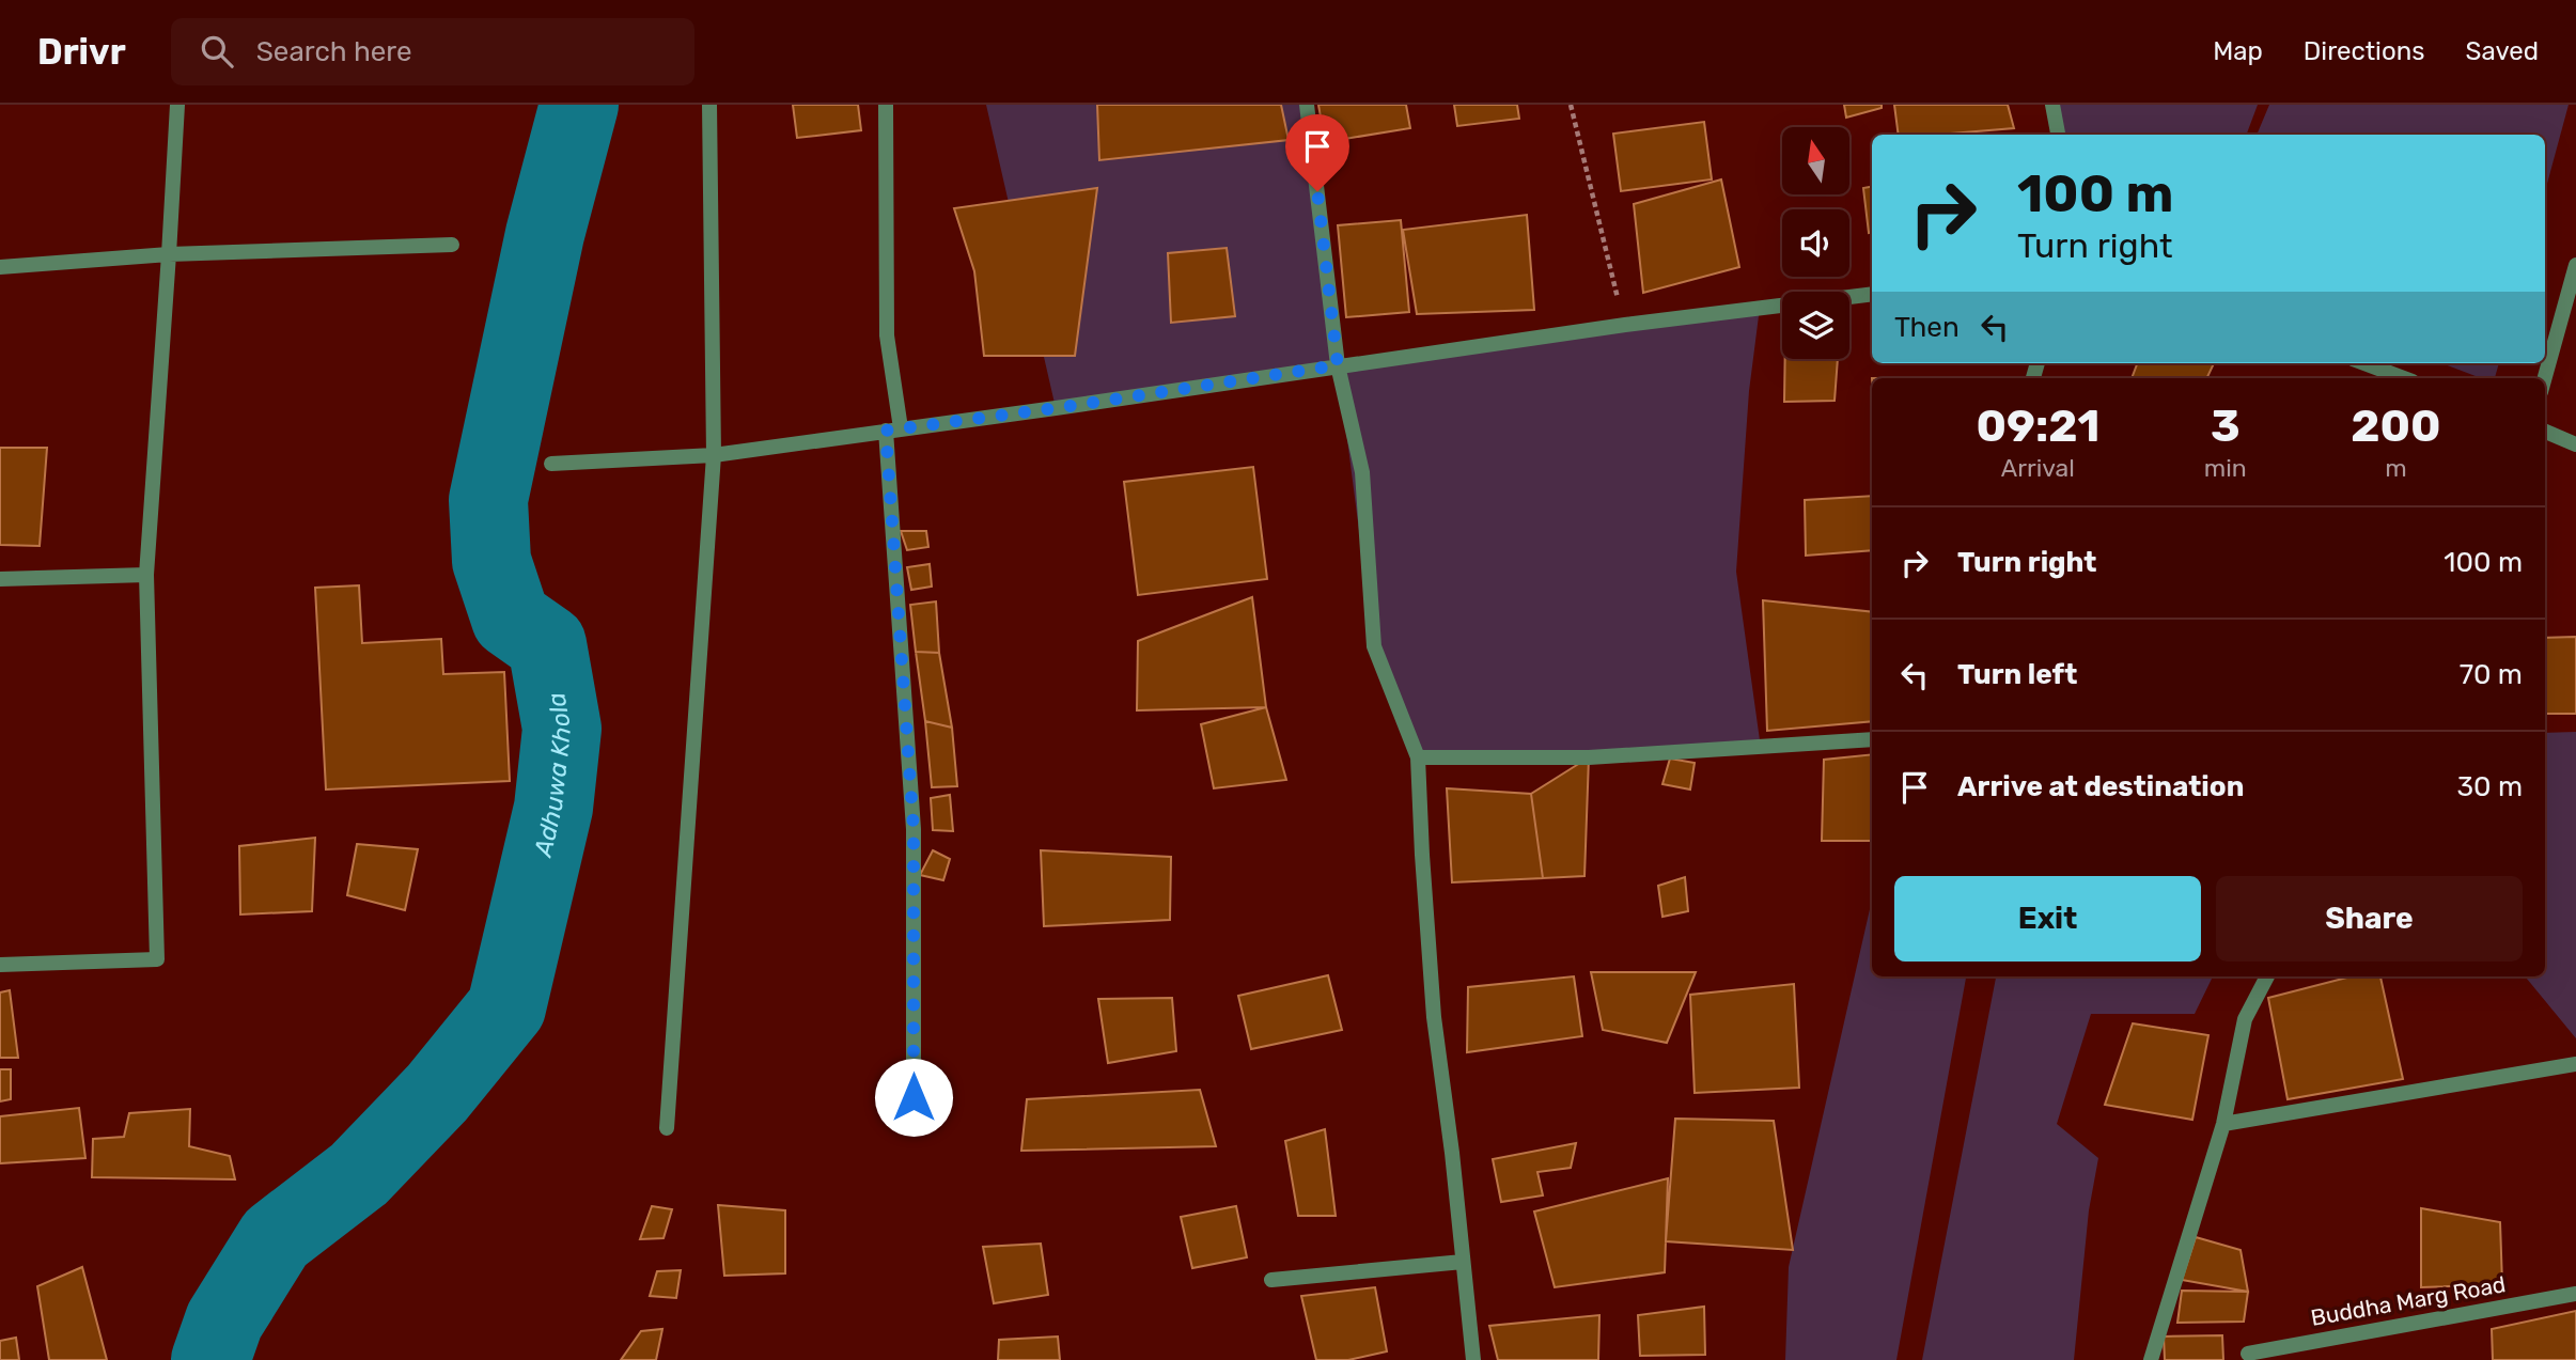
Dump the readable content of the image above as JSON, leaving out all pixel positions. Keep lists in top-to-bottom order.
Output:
{
  "streets": {
    "street": ["Buddha Marg Road"]
  },
  "water": ["Adhuwa Khola"],
  "north": "top",
  "page": {
    "header": "Drivr",
    "search": "Search here",
    "nav": ["Map", "Directions", "Saved"],
    "turn": ["100 m", "Turn right"],
    "then": "Then",
    "eta": [
      "09:21",
      "Arrival",
      "3",
      "min",
      "200",
      "m"
    ],
    "list": [
      {
        "name": "Turn right",
        "value": "100 m"
      },
      {
        "name": "Turn left",
        "value": "70 m"
      },
      {
        "name": "Arrive at destination",
        "value": "30 m"
      }
    ],
    "buttons": ["Exit", "Share"]
  }
}
